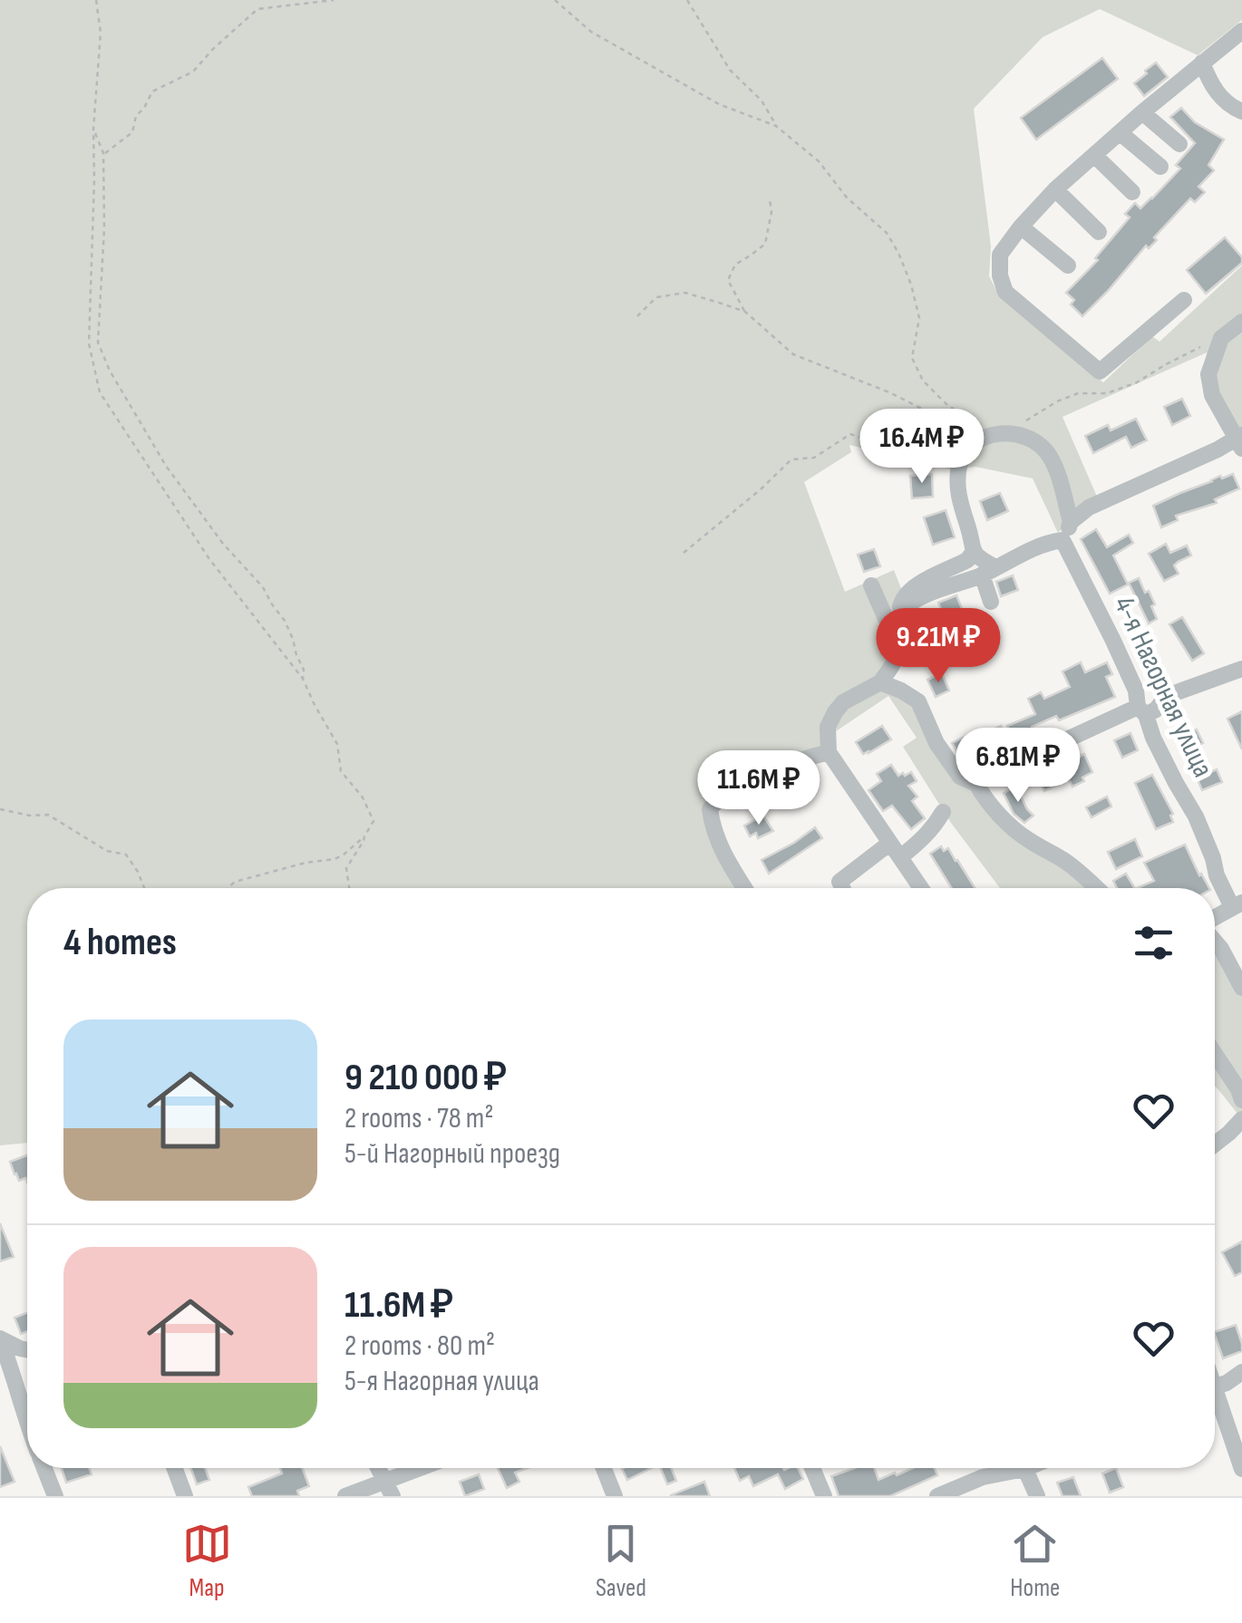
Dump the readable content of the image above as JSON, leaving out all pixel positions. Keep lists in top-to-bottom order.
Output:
{
  "streets": {
    "street": ["4-я Нагорная улица"]
  },
  "page": {
    "price": [
      "16.4M ₽",
      "9.21M ₽",
      "6.81M ₽",
      "11.6M ₽"
    ],
    "heading": "4 homes",
    "list": [
      {
        "name": "9 210 000 ₽",
        "note": "2 rooms · 78 m² · 5-й Нагорный проезд"
      },
      {
        "name": "11.6M ₽",
        "note": "2 rooms · 80 m² · 5-я Нагорная улица"
      }
    ],
    "tabs": ["Map", "Saved", "Home"]
  }
}
